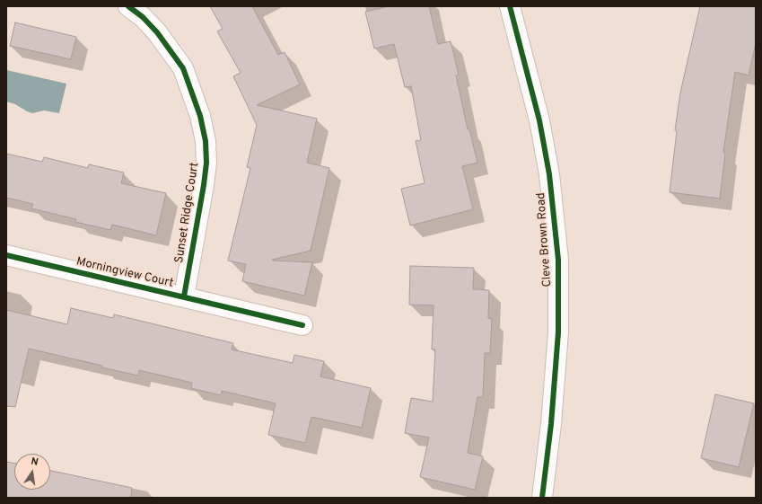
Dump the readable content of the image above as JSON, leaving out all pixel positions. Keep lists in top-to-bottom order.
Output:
{
  "streets": {
    "street": ["Sunset Ridge Court", "Cleve Brown Road", "Morningview Court"]
  },
  "crossings": [
    ["Sunset Ridge Court", "Morningview Court"]
  ],
  "north": "top"
}
